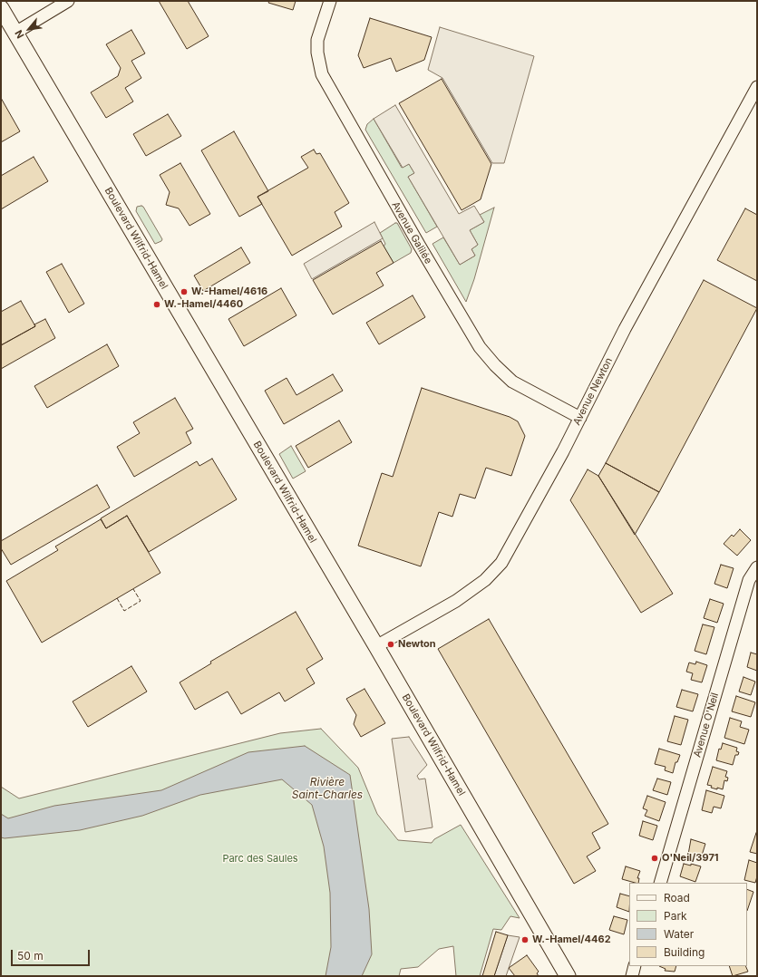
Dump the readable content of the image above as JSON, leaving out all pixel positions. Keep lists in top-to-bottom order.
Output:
{
  "streets": {
    "main road": ["Boulevard Wilfrid-Hamel"],
    "street": ["Avenue Galilée", "Avenue Newton", "Avenue O'Neil"]
  },
  "crossings": [
    ["Avenue Galilée", "Avenue Newton"],
    ["Boulevard Wilfrid-Hamel", "Avenue Newton"]
  ],
  "water": ["Rivière Saint-Charles"],
  "parks": ["Parc des Saules"],
  "places": [
    "W.-Hamel/4616",
    "W.-Hamel/4460",
    "Newton",
    "O'Neil/3971",
    "W.-Hamel/4462"
  ],
  "legend": [
    "Road",
    "Park",
    "Water",
    "Building"
  ],
  "scale_bar": "50 m",
  "north": "bottom left"
}
